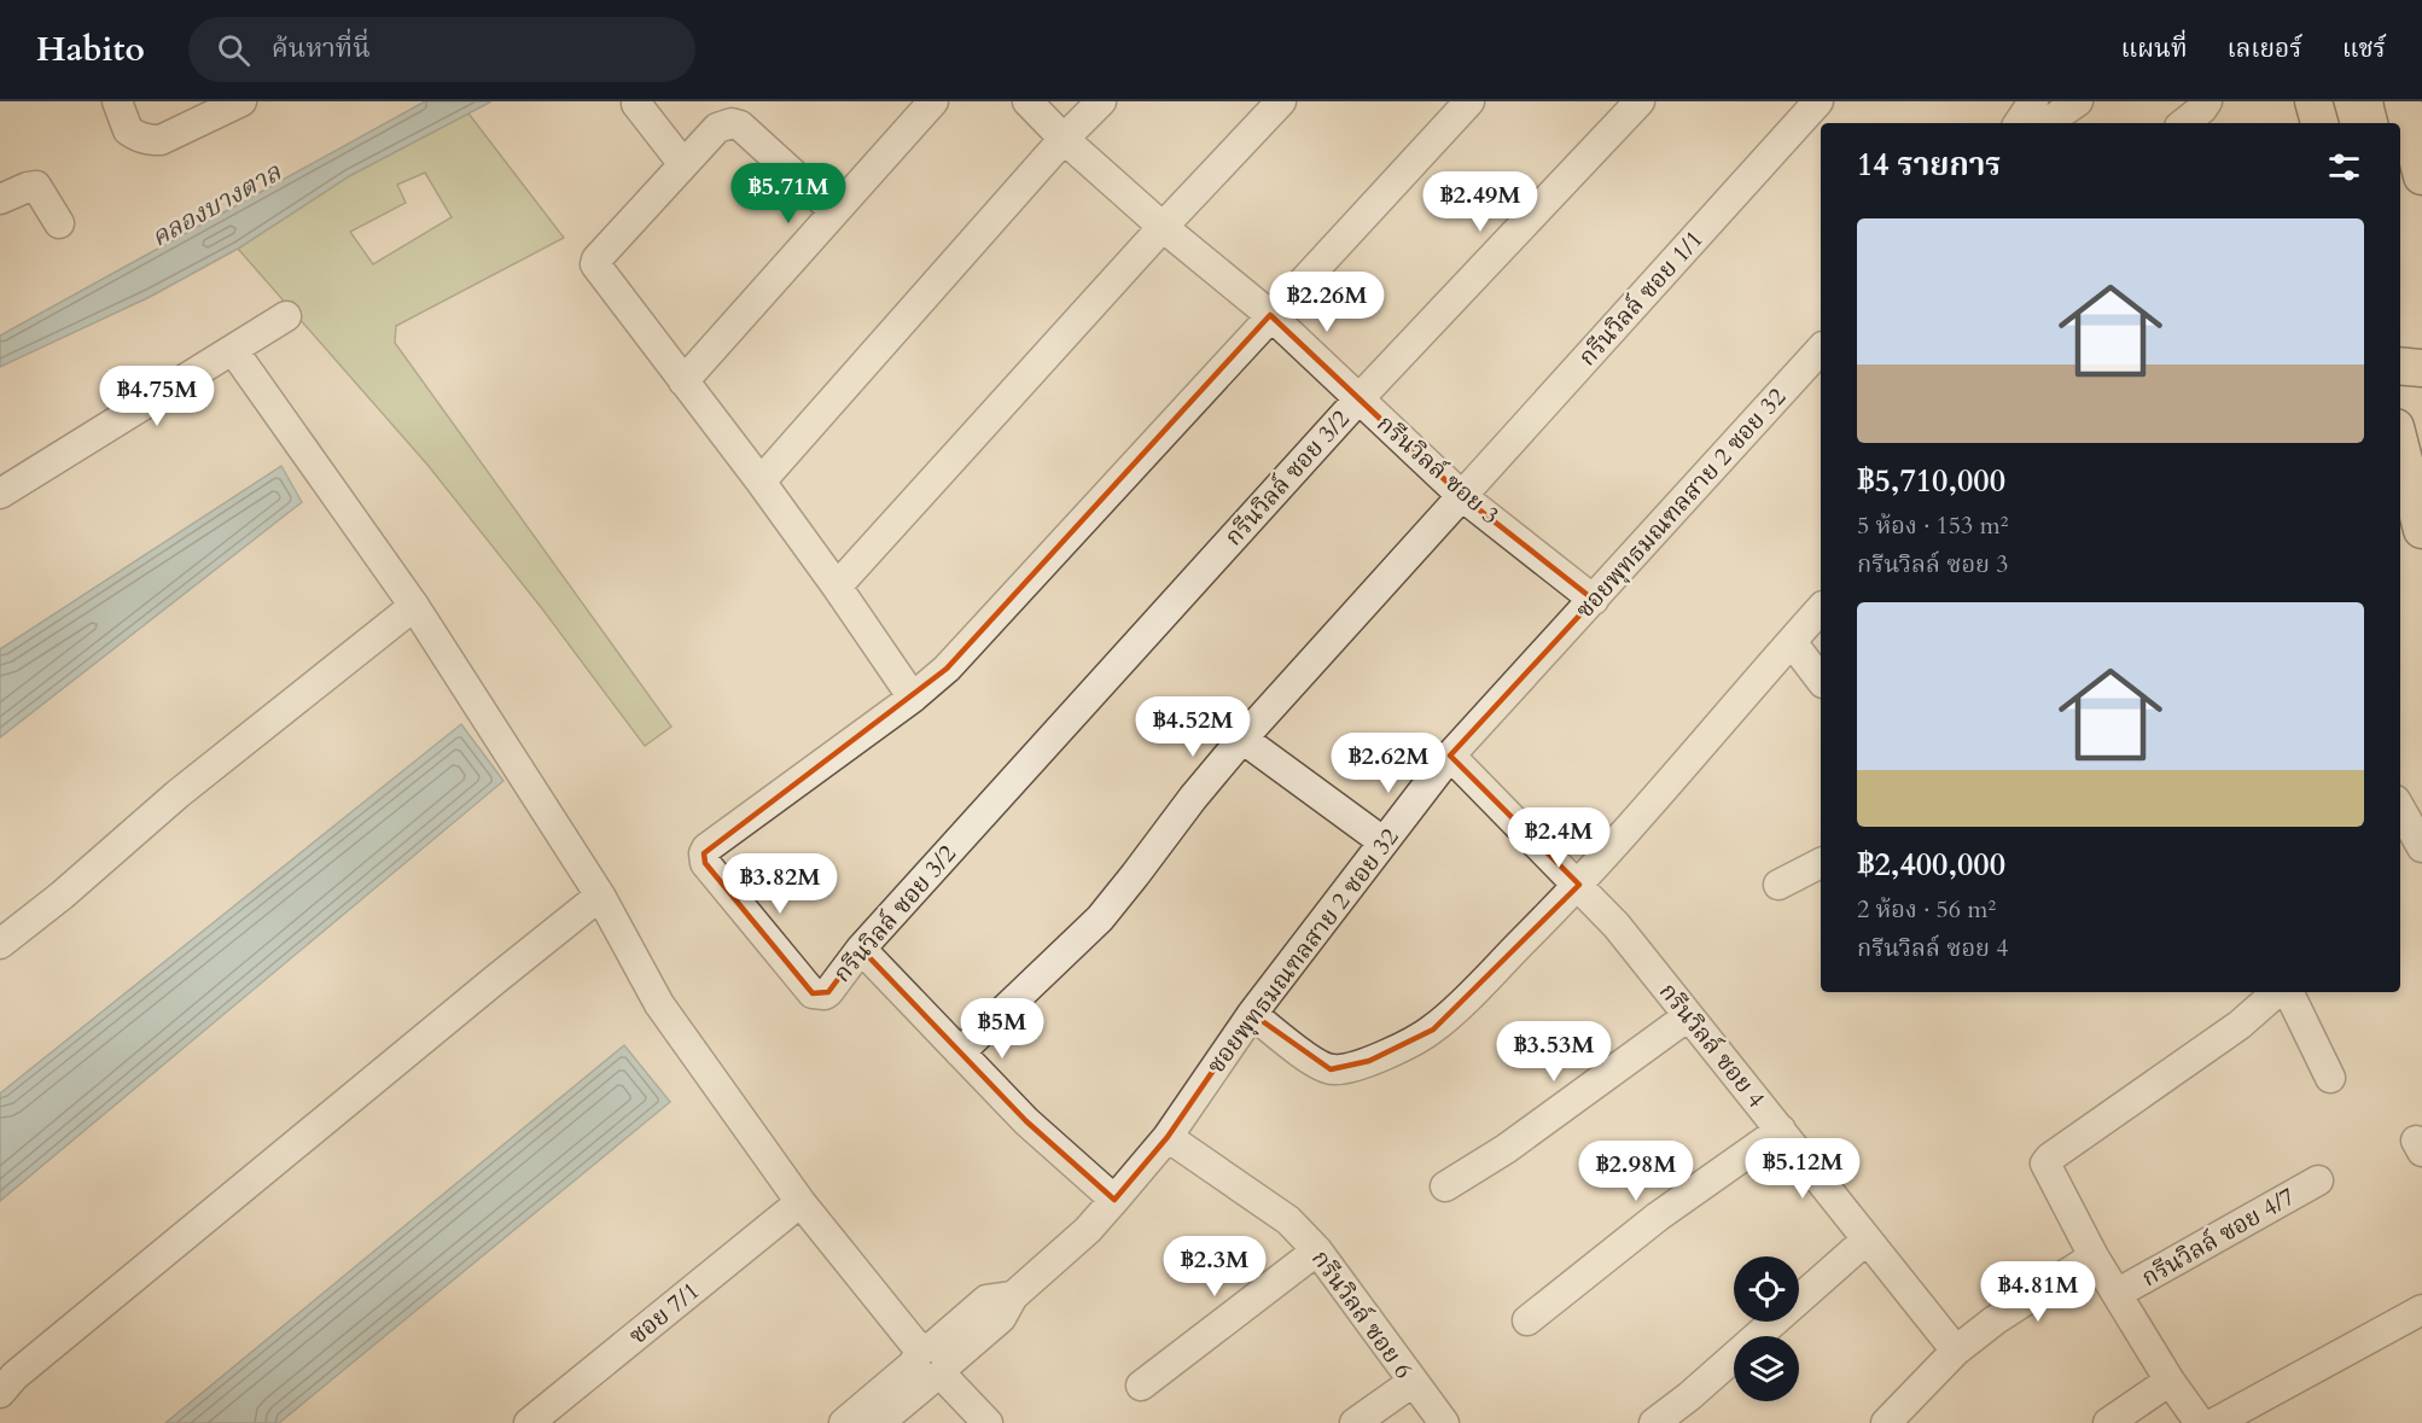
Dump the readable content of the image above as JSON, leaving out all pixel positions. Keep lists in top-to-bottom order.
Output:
{
  "streets": {
    "street": [
      "กรีนวิลล์ ซอย 1/1",
      "กรีนวิลล์ ซอย 3",
      "กรีนวิลล์ ซอย 3/2",
      "ซอยพุทธมณฑลสาย 2 ซอย 32",
      "กรีนวิลล์ ซอย 4",
      "กรีนวิลล์ ซอย 4/7",
      "ซอย 7/1",
      "กรีนวิลล์ ซอย 6"
    ]
  },
  "crossings": [
    ["กรีนวิลล์ ซอย 1/1", "กรีนวิลล์ ซอย 3"],
    ["กรีนวิลล์ ซอย 3", "กรีนวิลล์ ซอย 3/2"],
    ["กรีนวิลล์ ซอย 3", "ซอยพุทธมณฑลสาย 2 ซอย 32"],
    ["ซอยพุทธมณฑลสาย 2 ซอย 32", "กรีนวิลล์ ซอย 4"],
    ["ซอยพุทธมณฑลสาย 2 ซอย 32", "กรีนวิลล์ ซอย 6"]
  ],
  "water": ["คลองบางตาล"],
  "page": {
    "header": "Habito",
    "search": "ค้นหาที่นี่",
    "nav": ["แผนที่", "เลเยอร์", "แชร์"],
    "heading": "14 รายการ",
    "price": [
      "฿5.71M",
      "฿2.49M",
      "฿2.26M",
      "฿4.75M",
      "฿4.52M",
      "฿2.62M",
      "฿2.4M",
      "฿3.82M",
      "฿5M",
      "฿3.53M",
      "฿5.12M",
      "฿2.98M",
      "฿2.3M",
      "฿4.81M"
    ],
    "list": [
      {
        "name": "฿5,710,000",
        "note": "5 ห้อง · 153 m² · กรีนวิลล์ ซอย 3"
      },
      {
        "name": "฿2,400,000",
        "note": "2 ห้อง · 56 m² · กรีนวิลล์ ซอย 4"
      }
    ]
  }
}
